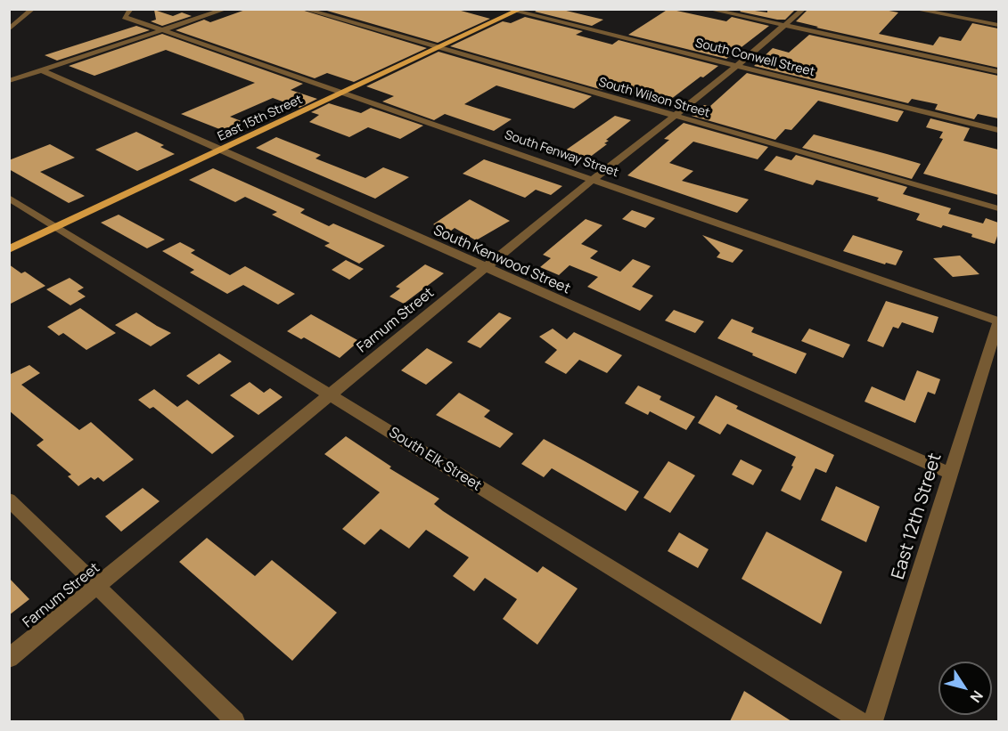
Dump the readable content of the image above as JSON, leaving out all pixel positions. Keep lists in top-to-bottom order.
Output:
{
  "streets": {
    "main road": ["East 15th Street"],
    "street": [
      "South Conwell Street",
      "South Wilson Street",
      "South Fenway Street",
      "South Kenwood Street",
      "Farnum Street",
      "South Elk Street",
      "East 12th Street"
    ]
  },
  "crossings": [
    ["South Conwell Street", "East 15th Street"],
    ["South Conwell Street", "Farnum Street"],
    ["South Wilson Street", "East 15th Street"],
    ["South Wilson Street", "Farnum Street"],
    ["East 15th Street", "South Fenway Street"],
    ["East 15th Street", "South Kenwood Street"],
    ["East 15th Street", "South Elk Street"],
    ["South Fenway Street", "Farnum Street"],
    ["South Fenway Street", "East 12th Street"],
    ["South Kenwood Street", "Farnum Street"],
    ["South Kenwood Street", "East 12th Street"],
    ["Farnum Street", "South Elk Street"]
  ],
  "north": "bottom right"
}
